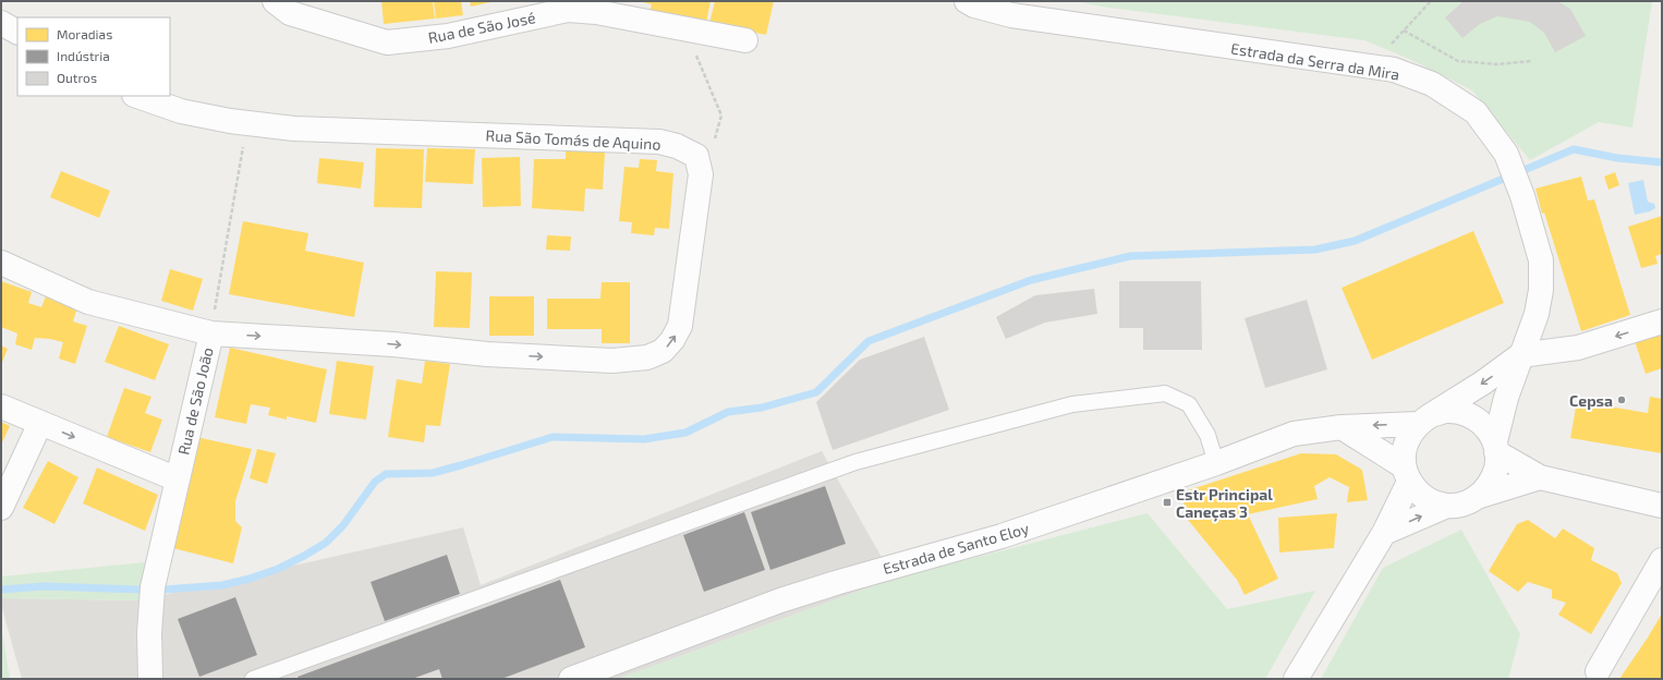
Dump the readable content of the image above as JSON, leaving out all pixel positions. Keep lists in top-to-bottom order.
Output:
{
  "streets": {
    "street": [
      "Rua de São José",
      "Estrada da Serra da Mira",
      "Rua São Tomás de Aquino",
      "Rua de São João",
      "Estrada de Santo Eloy"
    ]
  },
  "crossings": [
    ["Estrada da Serra da Mira", "Estrada de Santo Eloy"],
    ["Rua São Tomás de Aquino", "Rua de São João"]
  ],
  "places": {
    "other": ["Cepsa"],
    "transit": ["Estr Principal Caneças 3"]
  },
  "legend": ["Moradias", "Indústria", "Outros"]
}
